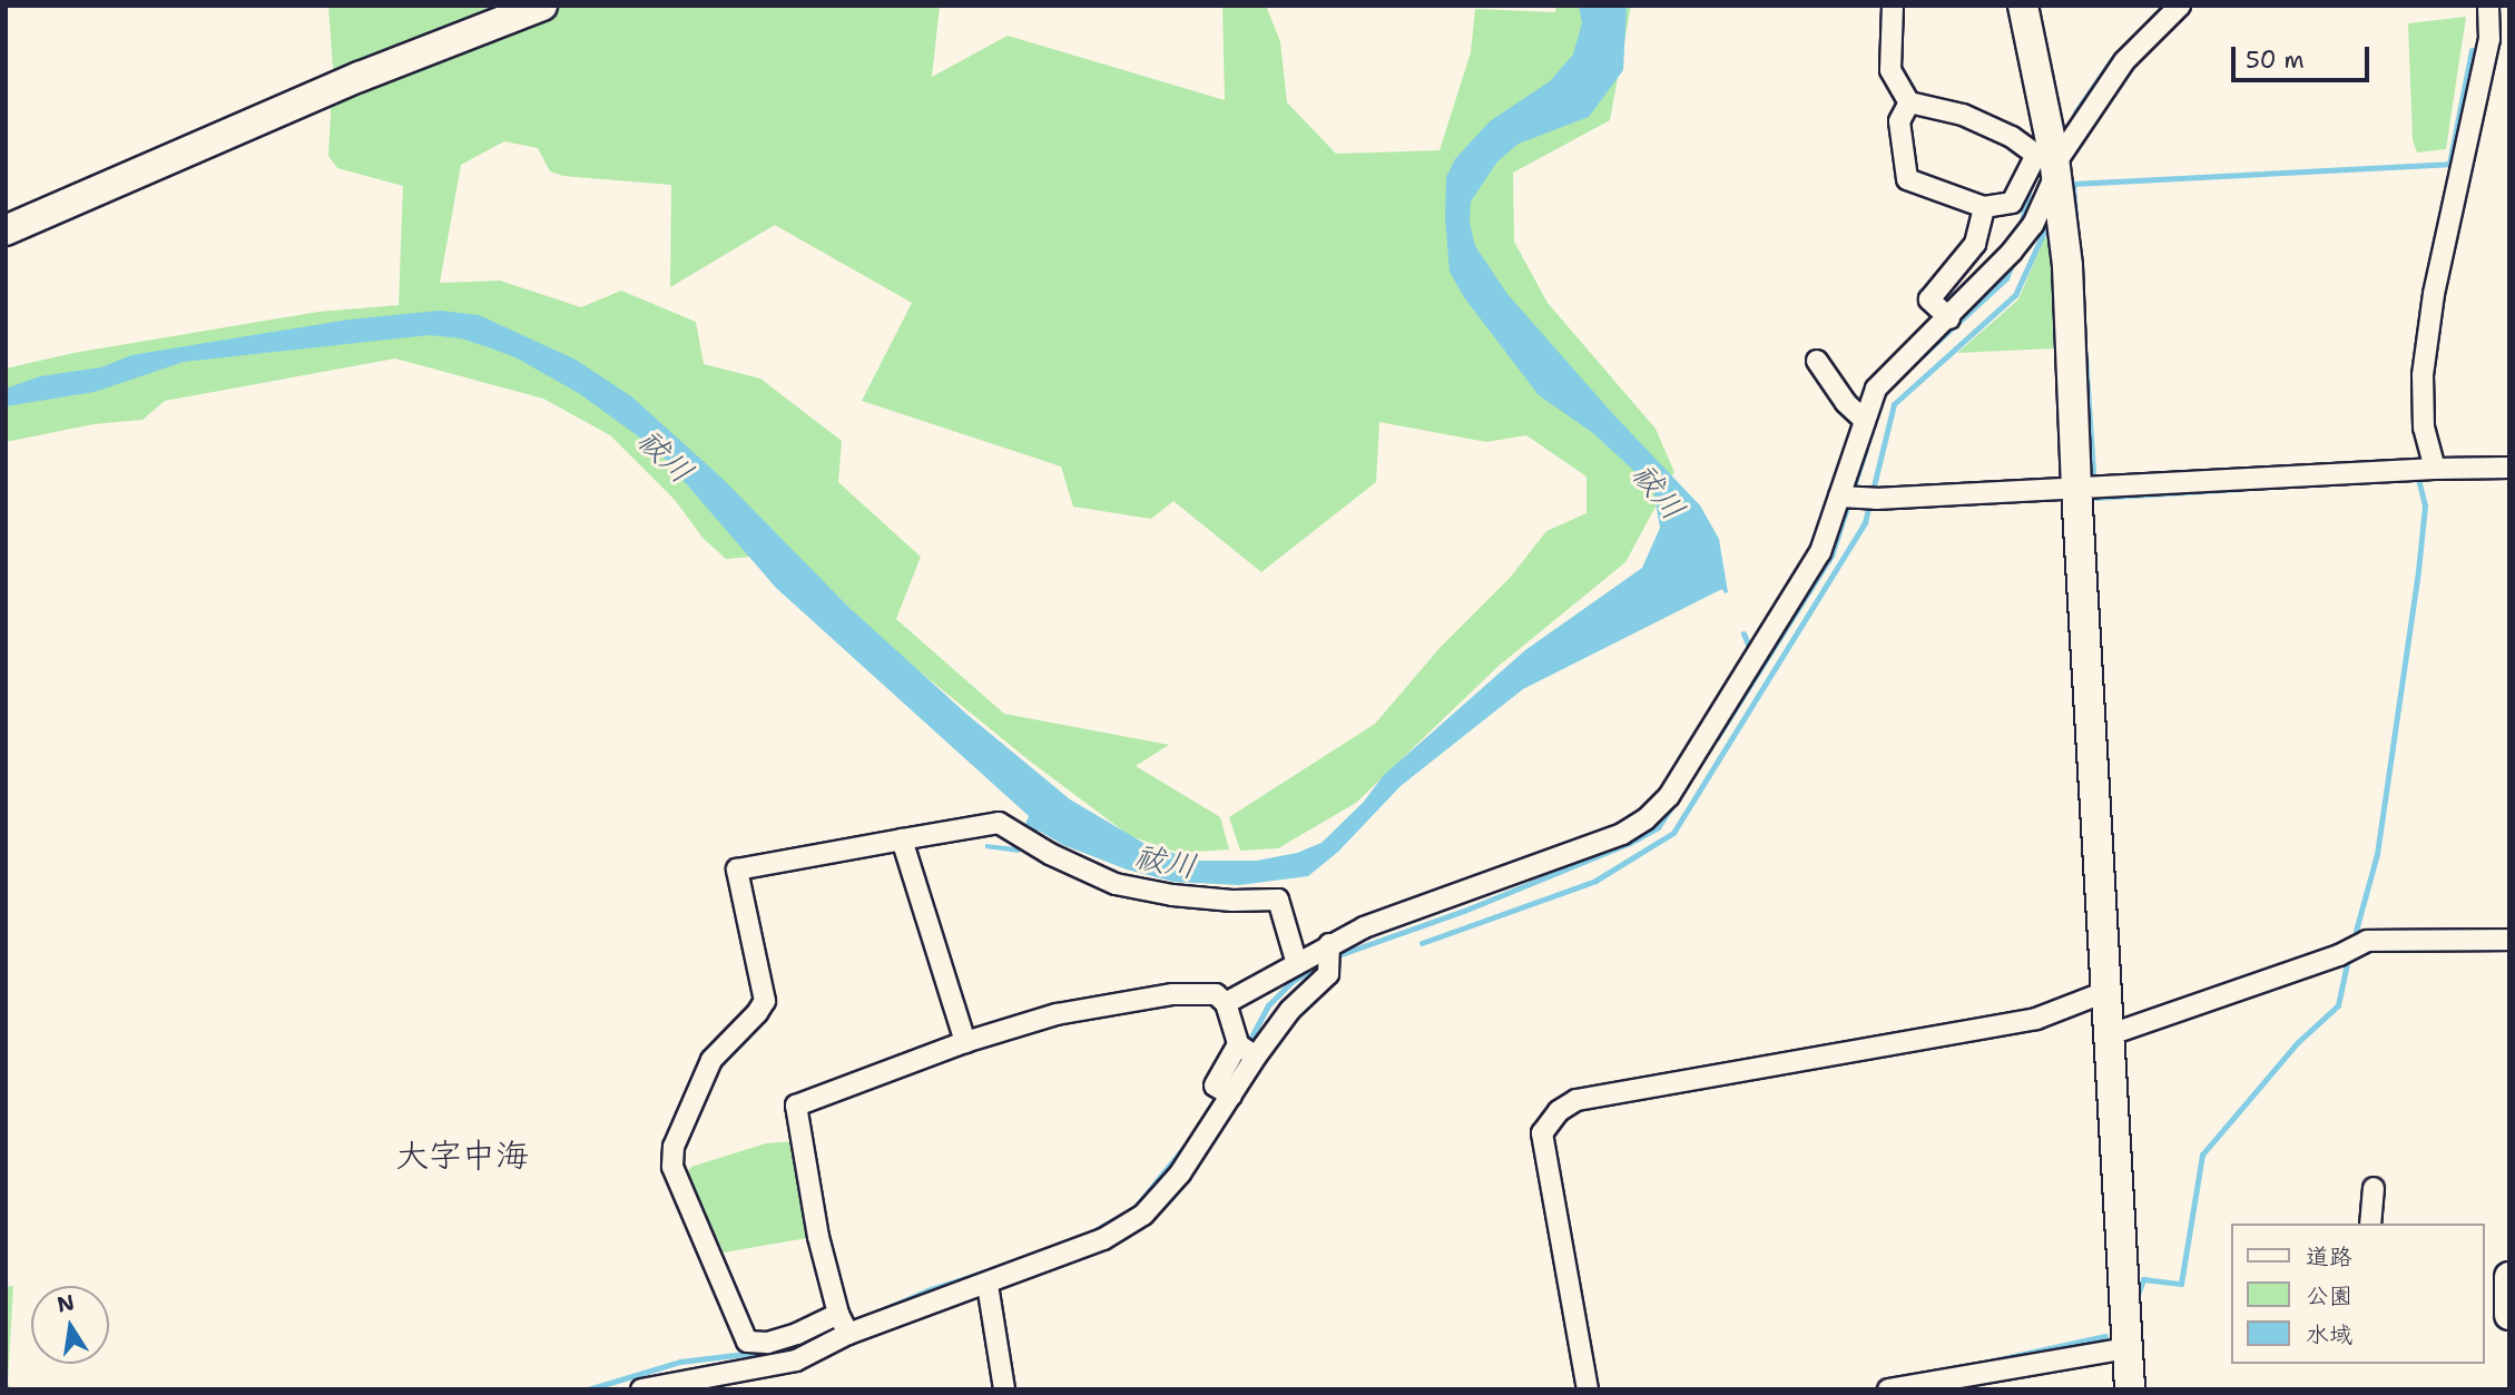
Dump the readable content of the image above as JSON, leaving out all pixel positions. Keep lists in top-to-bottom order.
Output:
{
  "districts": ["大字中海"],
  "water": ["祓川"],
  "legend": ["道路", "公園", "水域"],
  "scale_bar": "50 m",
  "north": "top"
}
